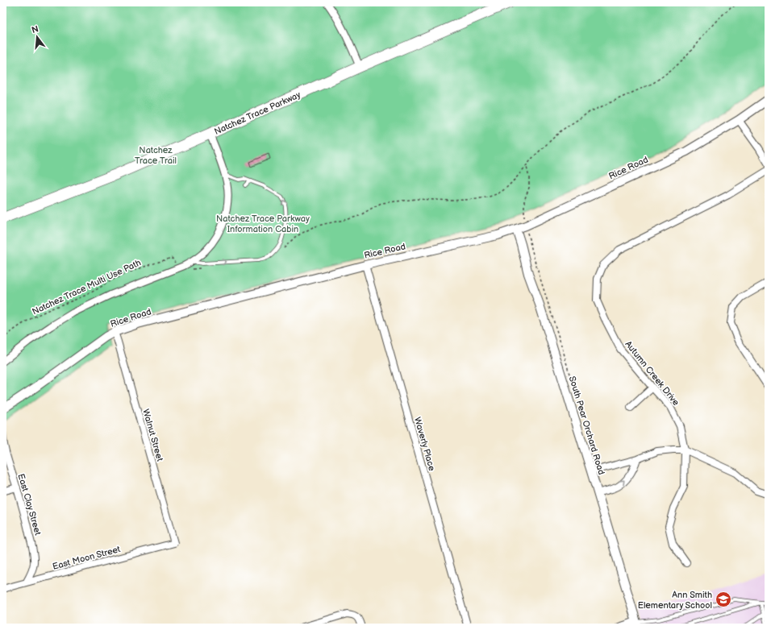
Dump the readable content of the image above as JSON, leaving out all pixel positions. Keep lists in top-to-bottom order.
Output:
{
  "streets": {
    "main road": ["Natchez Trace Parkway"],
    "street": [
      "Rice Road",
      "Autumn Creek Drive",
      "South Pear Orchard Road",
      "Walnut Street",
      "Waverly Place",
      "East Clay Street",
      "East Moon Street"
    ],
    "path": ["Natchez Trace Multi Use Path"]
  },
  "crossings": [
    ["Rice Road", "South Pear Orchard Road"],
    ["Rice Road", "Walnut Street"],
    ["Rice Road", "Waverly Place"],
    ["Walnut Street", "East Moon Street"],
    ["East Clay Street", "East Moon Street"]
  ],
  "parks": ["Natchez Trace Trail", "Natchez Trace Parkway Information Cabin"],
  "places": {
    "school or university": ["Ann Smith Elementary School"]
  },
  "north": "top"
}
